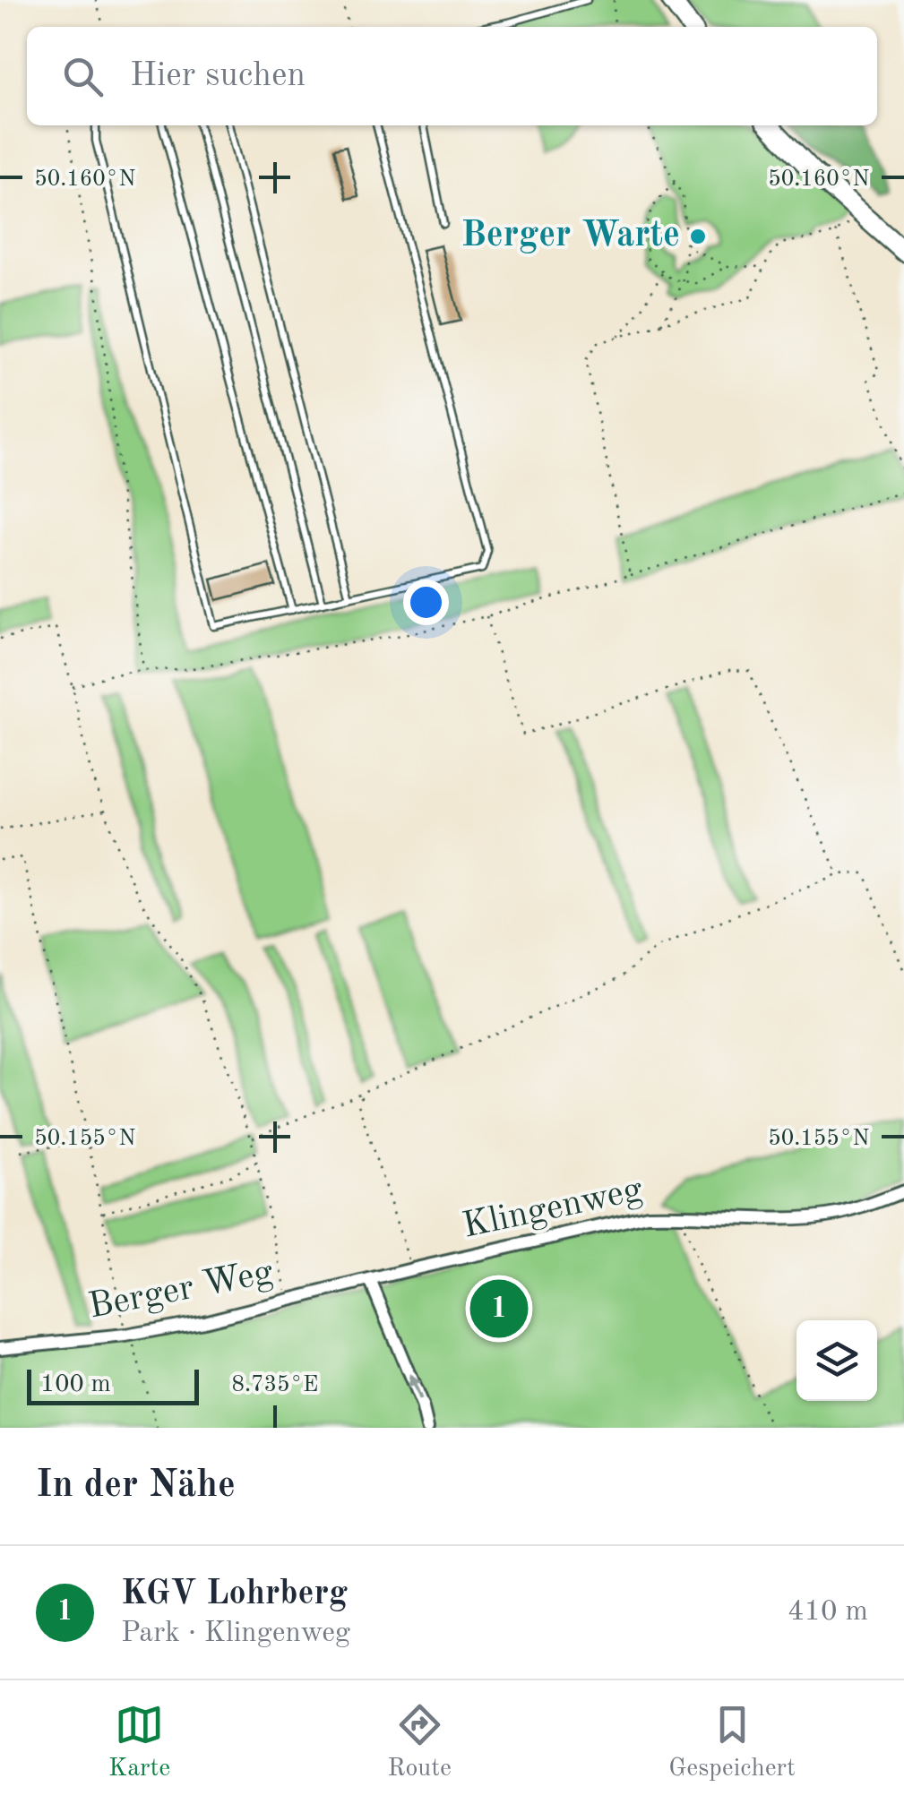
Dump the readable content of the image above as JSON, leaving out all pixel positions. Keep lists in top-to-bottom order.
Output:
{
  "streets": {
    "street": ["Klingenweg", "Berger Weg"]
  },
  "crossings": [
    ["Klingenweg", "Berger Weg"]
  ],
  "places": ["Berger Warte"],
  "scale_bar": "100 m",
  "page": {
    "search": "Hier suchen",
    "pins": "1",
    "scale": "100 m",
    "heading": "In der Nähe",
    "list": [
      {
        "mark": "1",
        "name": "KGV Lohrberg",
        "note": "Park · Klingenweg",
        "value": "410 m"
      }
    ],
    "nav": ["Karte", "Route", "Gespeichert"]
  },
  "coordinates": ["50.160°N", "50.155°N", "8.735°E"]
}
